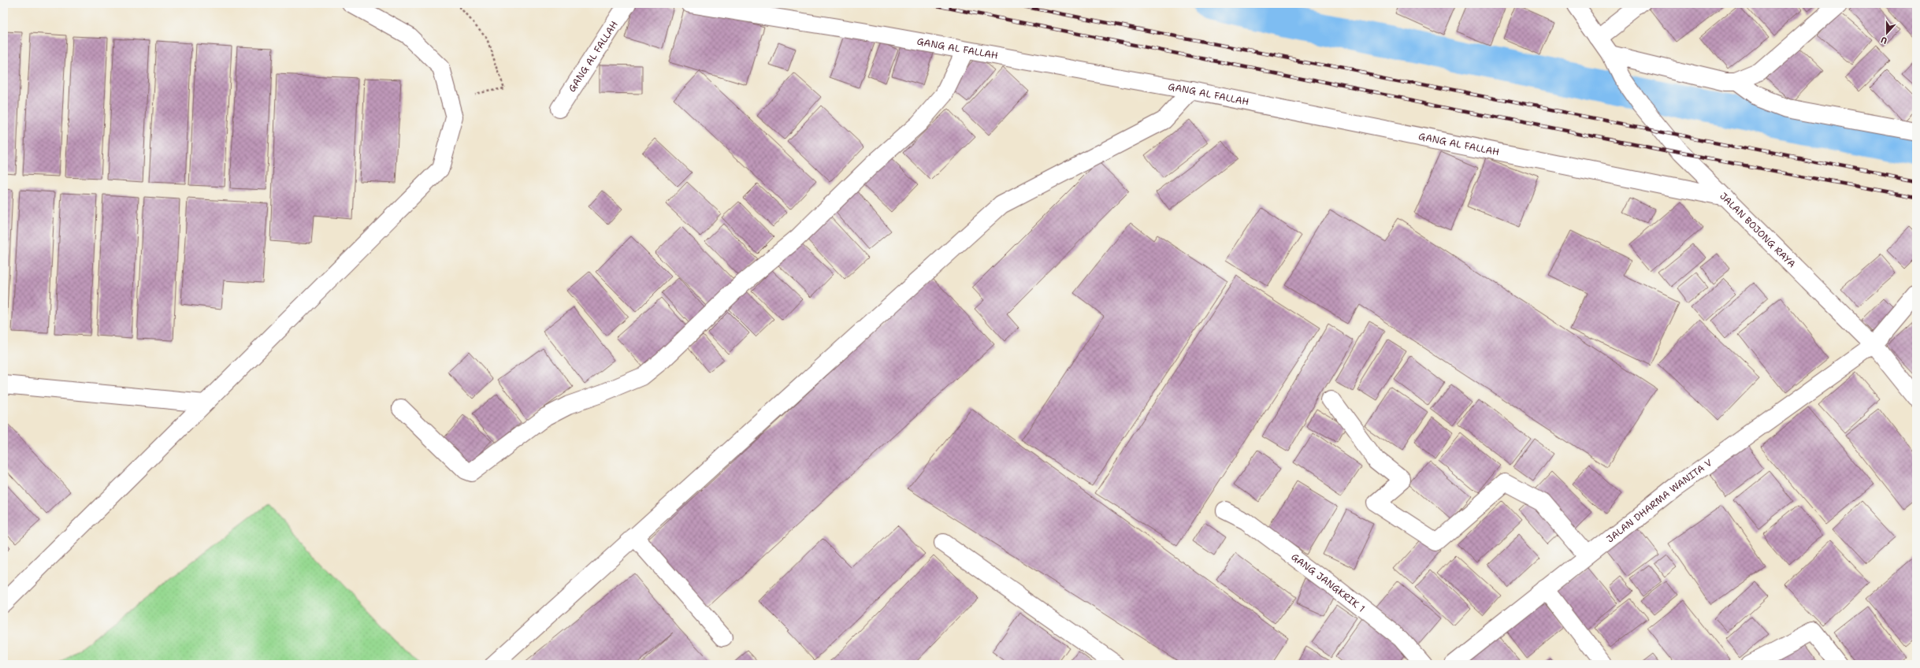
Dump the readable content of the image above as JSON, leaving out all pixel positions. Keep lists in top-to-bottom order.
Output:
{
  "streets": {
    "street": [
      "GANG AL FALLAH",
      "JALAN BOJONG RAYA",
      "JALAN DHARMA WANITA V",
      "GANG JANGKRIK 1"
    ]
  },
  "crossings": [
    ["GANG AL FALLAH", "JALAN BOJONG RAYA"],
    ["JALAN BOJONG RAYA", "JALAN DHARMA WANITA V"]
  ],
  "north": "bottom"
}
